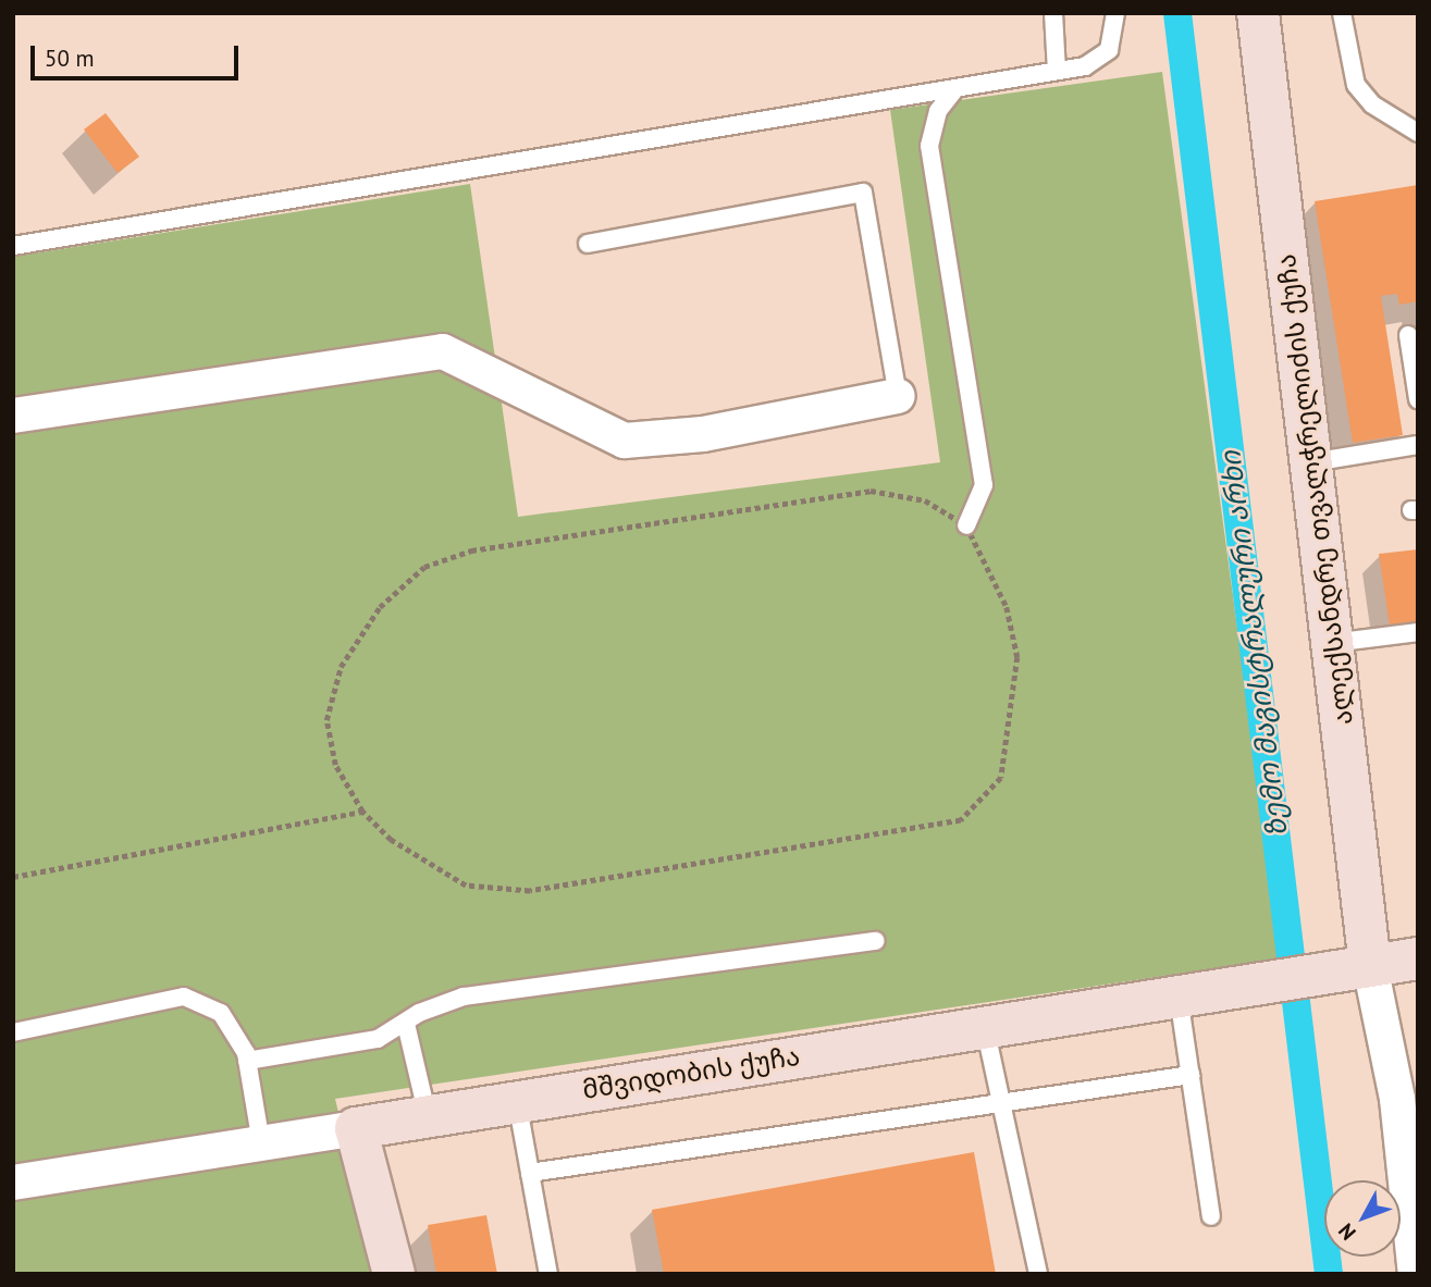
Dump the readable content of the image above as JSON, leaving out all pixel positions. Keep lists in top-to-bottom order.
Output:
{
  "streets": {
    "street": ["ალექსანდრე თვალჭრელიძის ქუჩა", "მშვიდობის ქუჩა"]
  },
  "crossings": [
    ["ალექსანდრე თვალჭრელიძის ქუჩა", "მშვიდობის ქუჩა"]
  ],
  "water": ["ზემო მაგისტრალური არხი"],
  "scale_bar": "50 m",
  "north": "bottom left"
}
